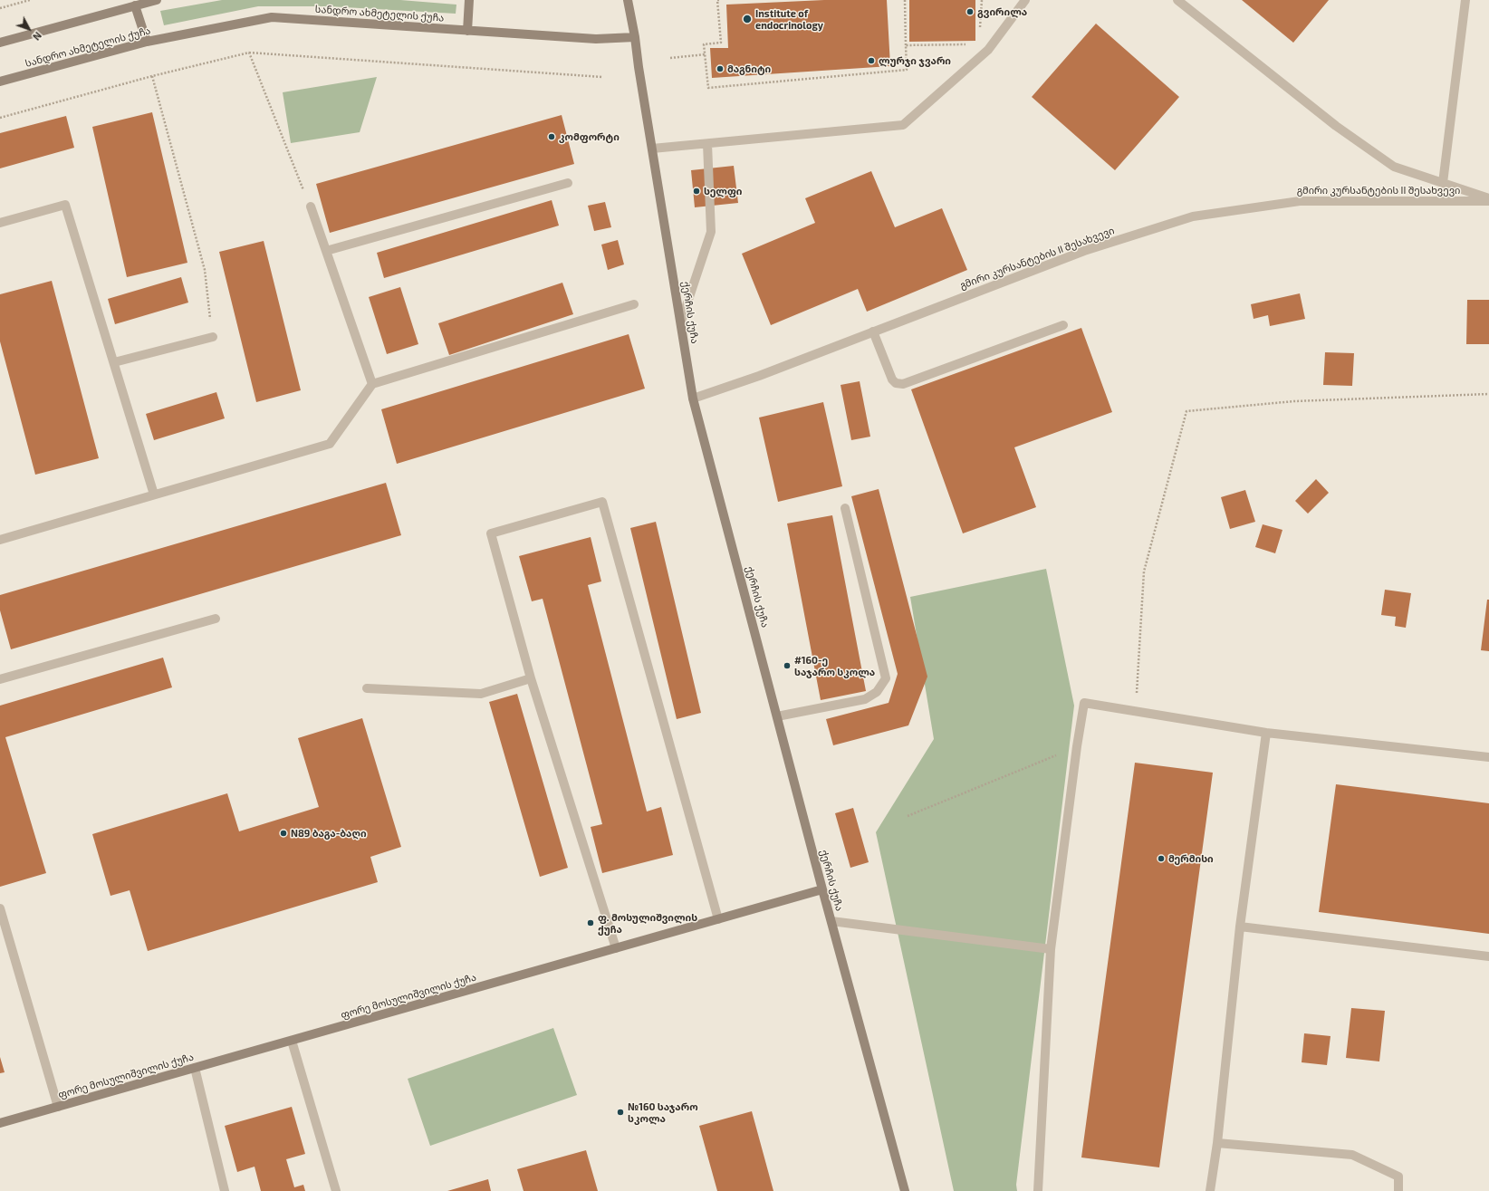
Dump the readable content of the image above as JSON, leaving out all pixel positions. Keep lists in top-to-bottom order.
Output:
{
  "streets": {
    "main road": ["სანდრო ახმეტელის ქუჩა", "ქერჩის ქუჩა", "ფორე მოსულიშვილის ქუჩა"],
    "street": ["გმირი კურსანტების II შესახვევი"]
  },
  "crossings": [
    ["სანდრო ახმეტელის ქუჩა", "ქერჩის ქუჩა"],
    ["გმირი კურსანტების II შესახვევი", "ქერჩის ქუჩა"],
    ["ქერჩის ქუჩა", "ფორე მოსულიშვილის ქუჩა"]
  ],
  "places": [
    "გვირილა",
    "Institute of endocrinology",
    "ლურჯი ჯვარი",
    "მაგნიტი",
    "კომფორტი",
    "სელფი",
    "#160-ე საჯარო სკოლა",
    "N89 ბაგა-ბაღი",
    "მერმისი",
    "ფ. მოსულიშვილის ქუჩა",
    "№160 საჯარო სკოლა"
  ],
  "north": "bottom right"
}
